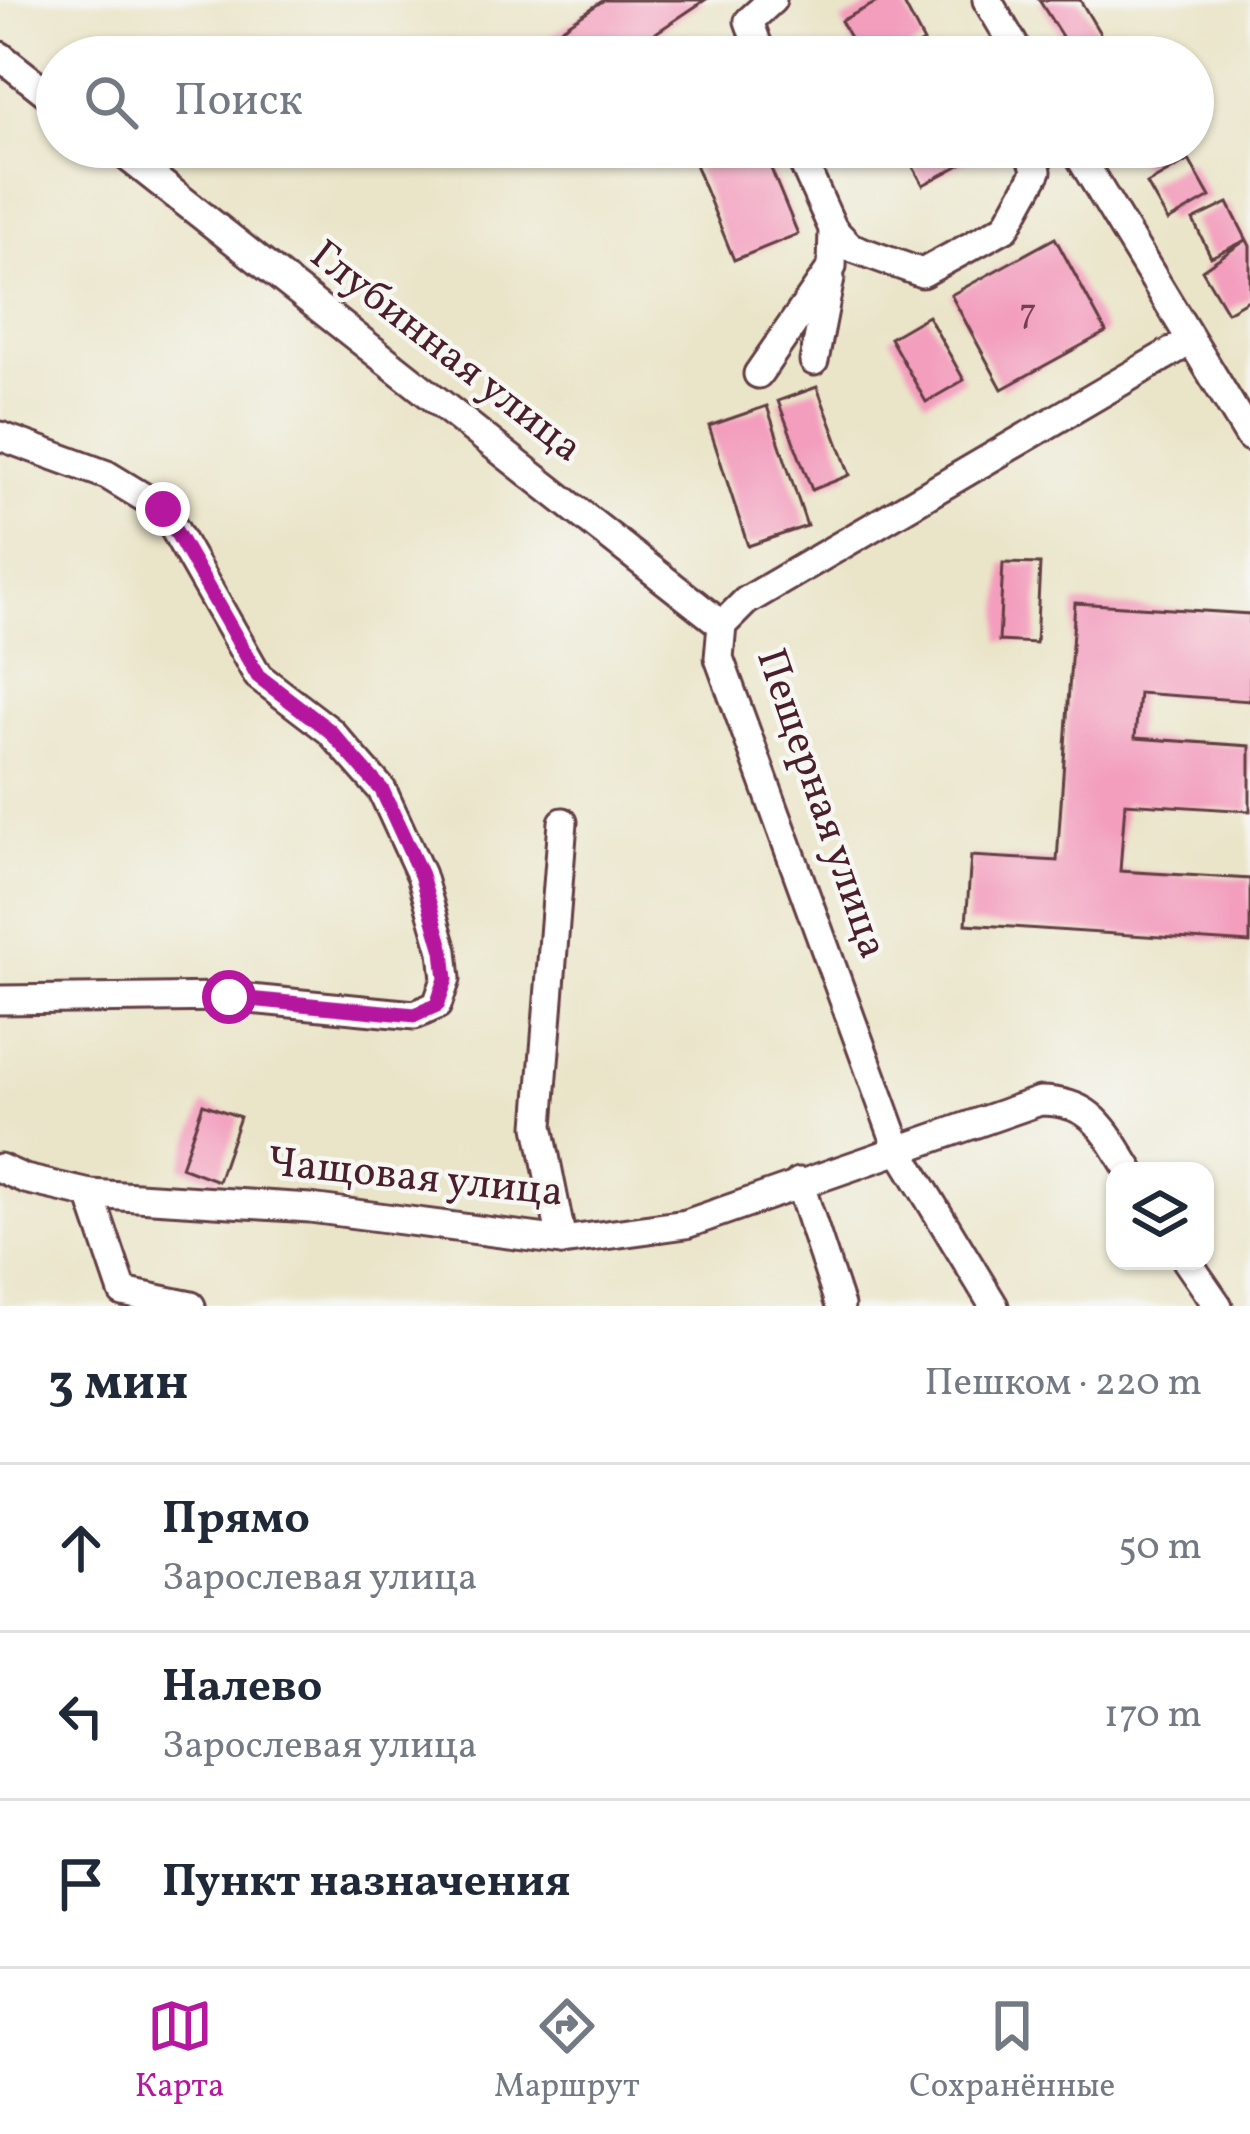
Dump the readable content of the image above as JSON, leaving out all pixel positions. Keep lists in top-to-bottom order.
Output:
{
  "streets": {
    "street": ["Глубинная улица", "Пещерная улица", "Чащовая улица"]
  },
  "crossings": [
    ["Глубинная улица", "Пещерная улица"],
    ["Пещерная улица", "Чащовая улица"]
  ],
  "house_numbers": ["7"],
  "page": {
    "search": "Поиск",
    "heading": ["3 мин", "Пешком · 220 m"],
    "list": [
      ["Прямо", "Зарослевая улица", "50 m"],
      ["Налево", "Зарослевая улица", "170 m"],
      "Пункт назначения"
    ],
    "nav": ["Карта", "Маршрут", "Сохранённые"]
  }
}
